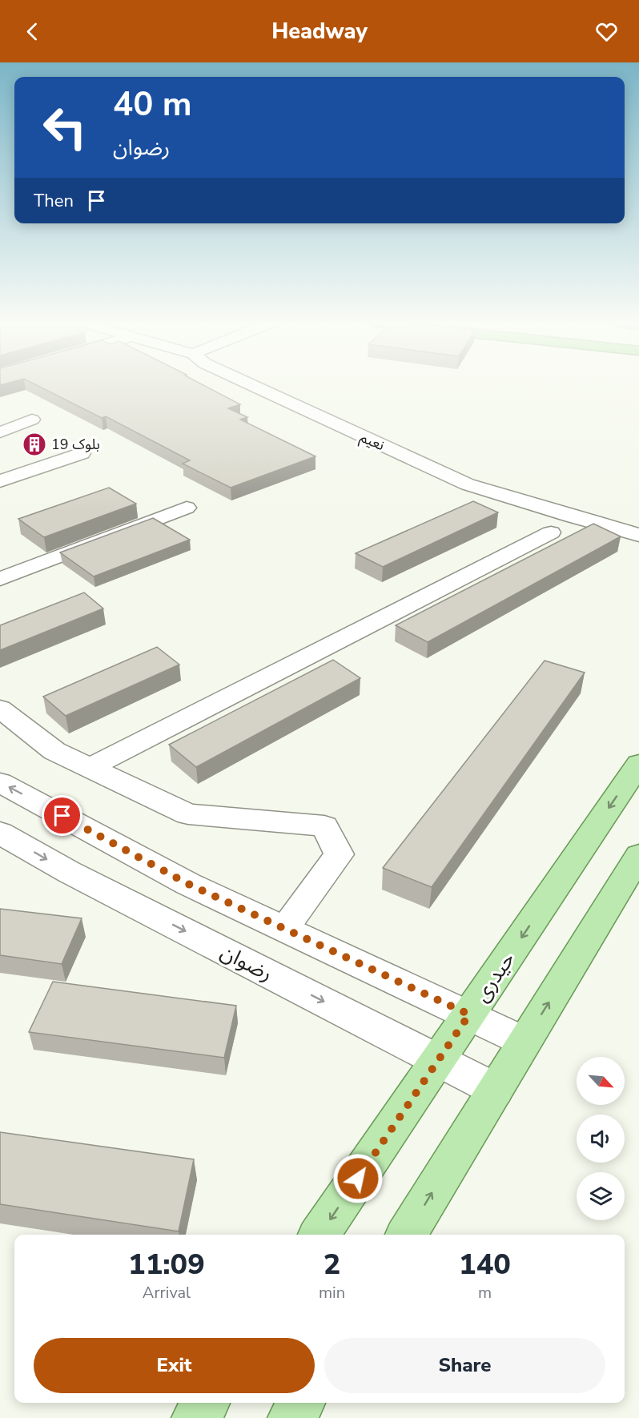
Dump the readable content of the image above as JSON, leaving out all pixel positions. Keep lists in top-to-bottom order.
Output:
{
  "streets": {
    "main road": ["حیدری"],
    "street": ["نعیم", "رضوان"]
  },
  "crossings": [
    ["رضوان", "حیدری"]
  ],
  "places": {
    "building": ["بلوک 19"]
  },
  "north": "bottom right",
  "page": {
    "header": "Headway",
    "turn": ["40 m", "رضوان"],
    "then": "Then",
    "eta": [
      "11:09",
      "Arrival",
      "2",
      "min",
      "140",
      "m"
    ],
    "buttons": ["Exit", "Share"]
  }
}
